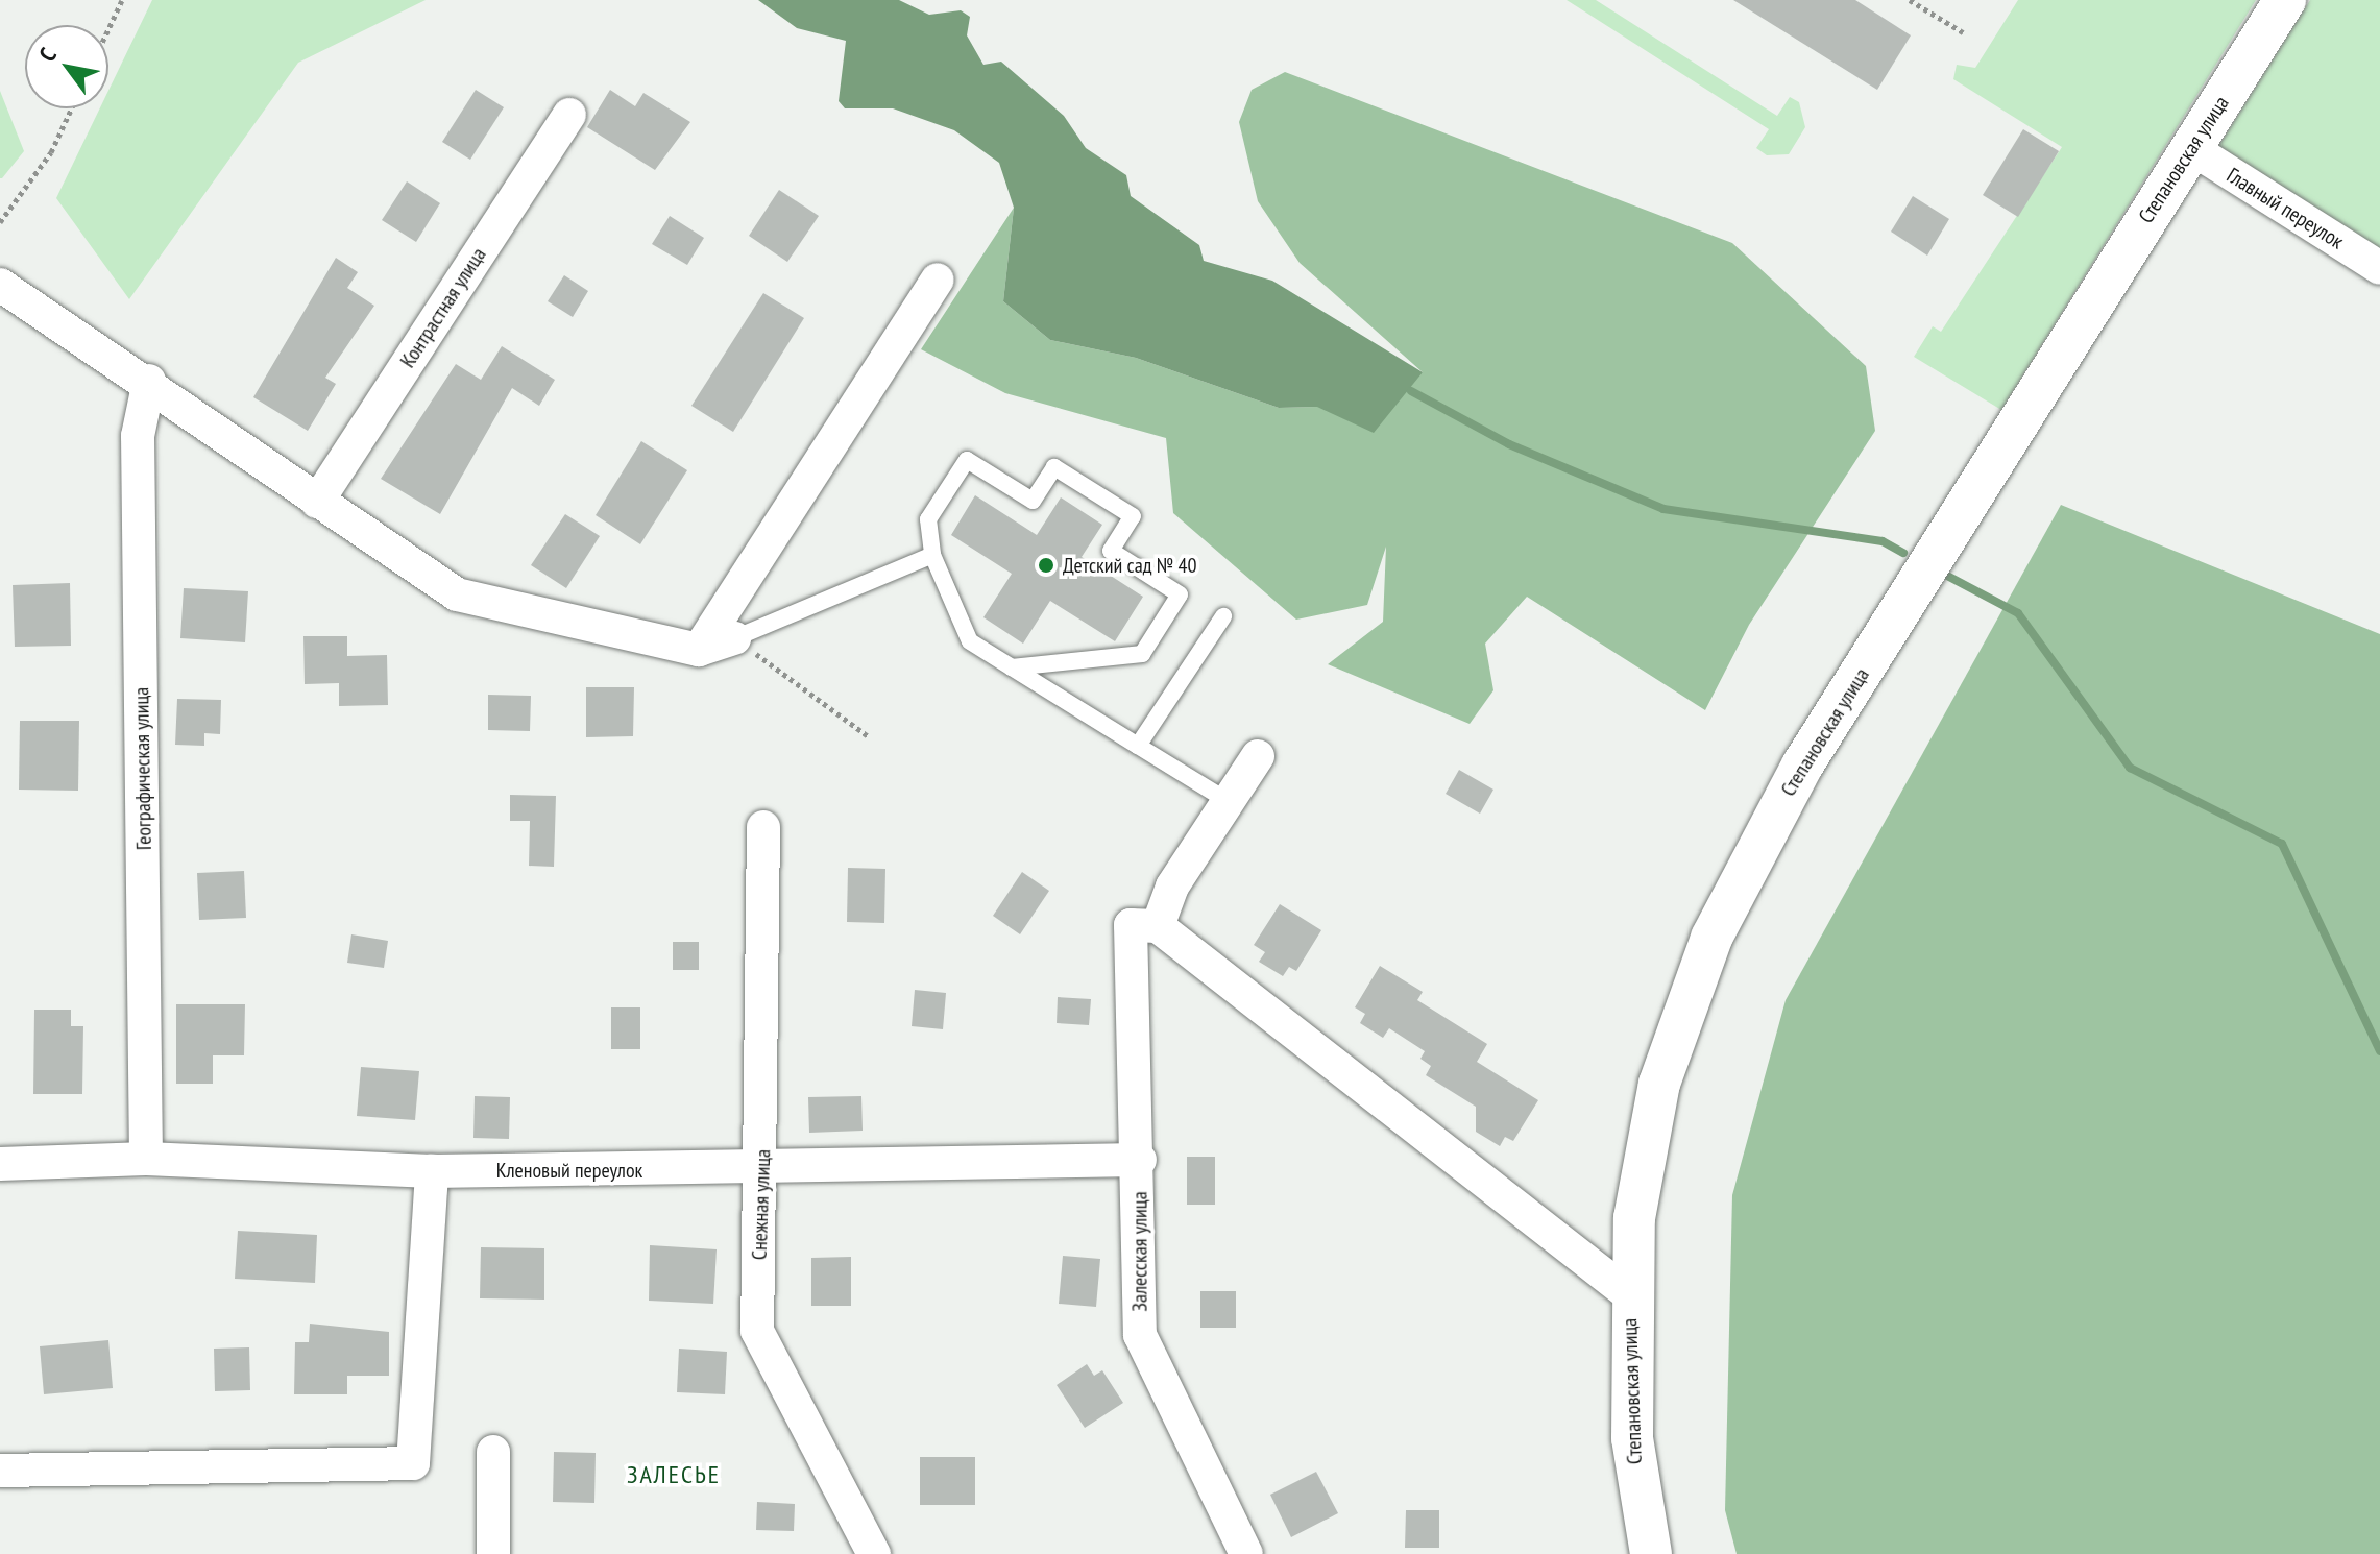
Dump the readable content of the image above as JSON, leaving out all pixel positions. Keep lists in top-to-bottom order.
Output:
{
  "streets": {
    "street": [
      "Степановская улица",
      "Главный переулок",
      "Контрастная улица",
      "Географическая улица",
      "Кленовый переулок",
      "Снежная улица",
      "Залесская улица"
    ]
  },
  "crossings": [
    ["Степановская улица", "Главный переулок"],
    ["Географическая улица", "Кленовый переулок"],
    ["Кленовый переулок", "Снежная улица"],
    ["Кленовый переулок", "Залесская улица"]
  ],
  "districts": ["ЗАЛЕСЬЕ"],
  "places": ["Детский сад № 40"],
  "north": "top left"
}
